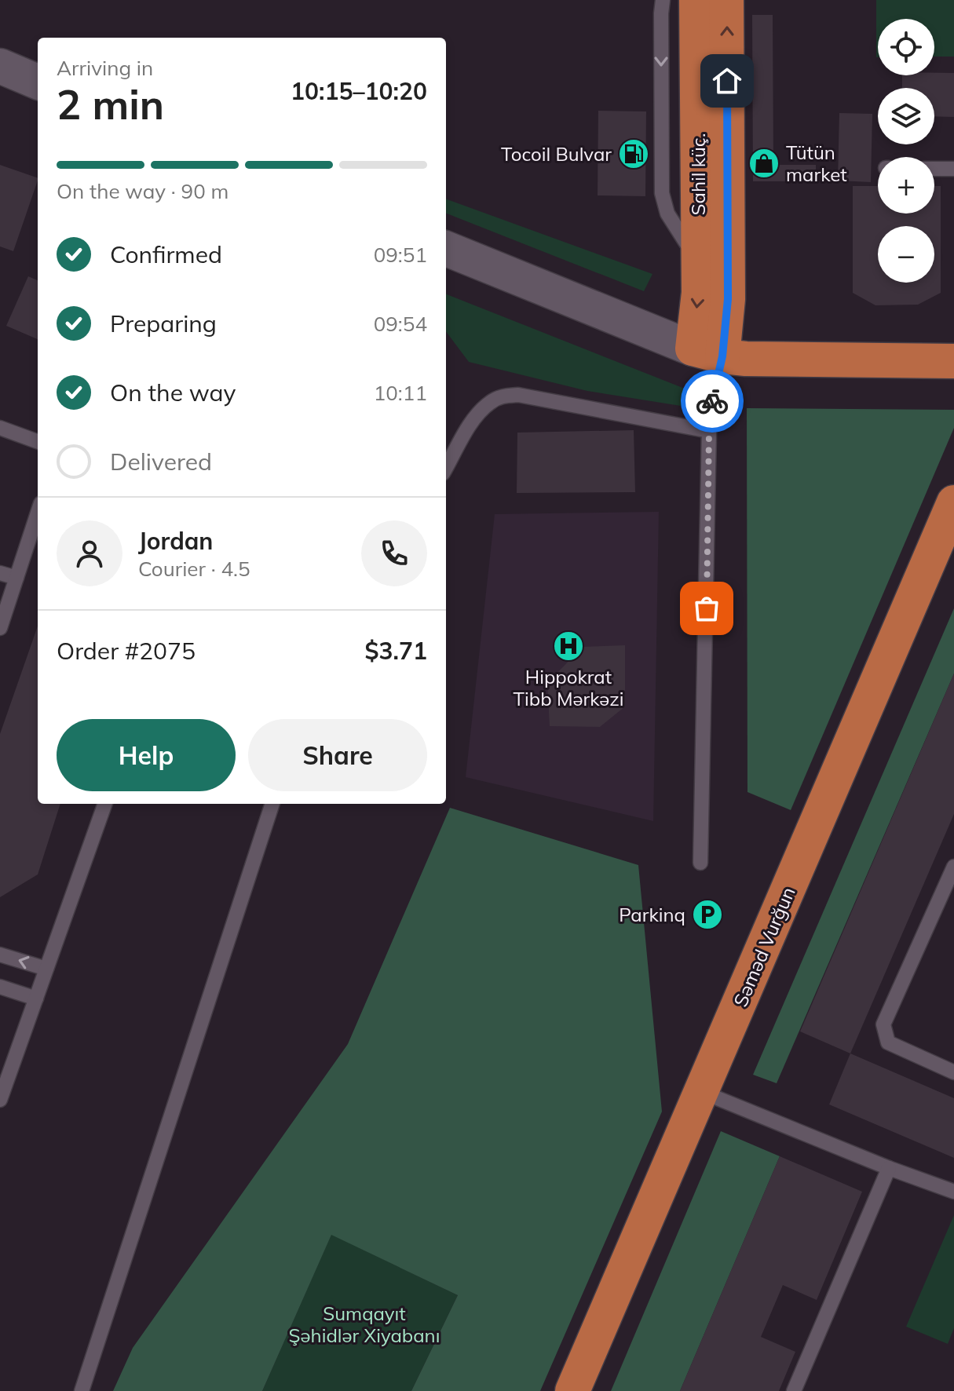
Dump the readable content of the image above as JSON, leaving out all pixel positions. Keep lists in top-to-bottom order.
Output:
{
  "streets": {
    "main road": ["Sahil küç.", "Səməd Vurğun"]
  },
  "parks": ["Sumqayıt Şəhidlər Xiyabanı"],
  "places": {
    "fuel station": ["Tocoil Bulvar"],
    "shop": ["Tütün market"],
    "hospital": ["Hippokrat Tibb Mərkəzi"],
    "parking": ["Parkinq"]
  },
  "page": {
    "map_buttons": ["+", "−"],
    "heading": ["2 min", "Arriving in", "10:15–10:20"],
    "panel": [
      "Jordan",
      "Courier · 4.5",
      "Order #2075",
      "$3.71"
    ],
    "bar": "On the way · 90 m",
    "list": [
      ["Confirmed", "09:51"],
      ["Preparing", "09:54"],
      ["On the way", "10:11"],
      "Delivered"
    ],
    "buttons": ["Help", "Share"]
  }
}
